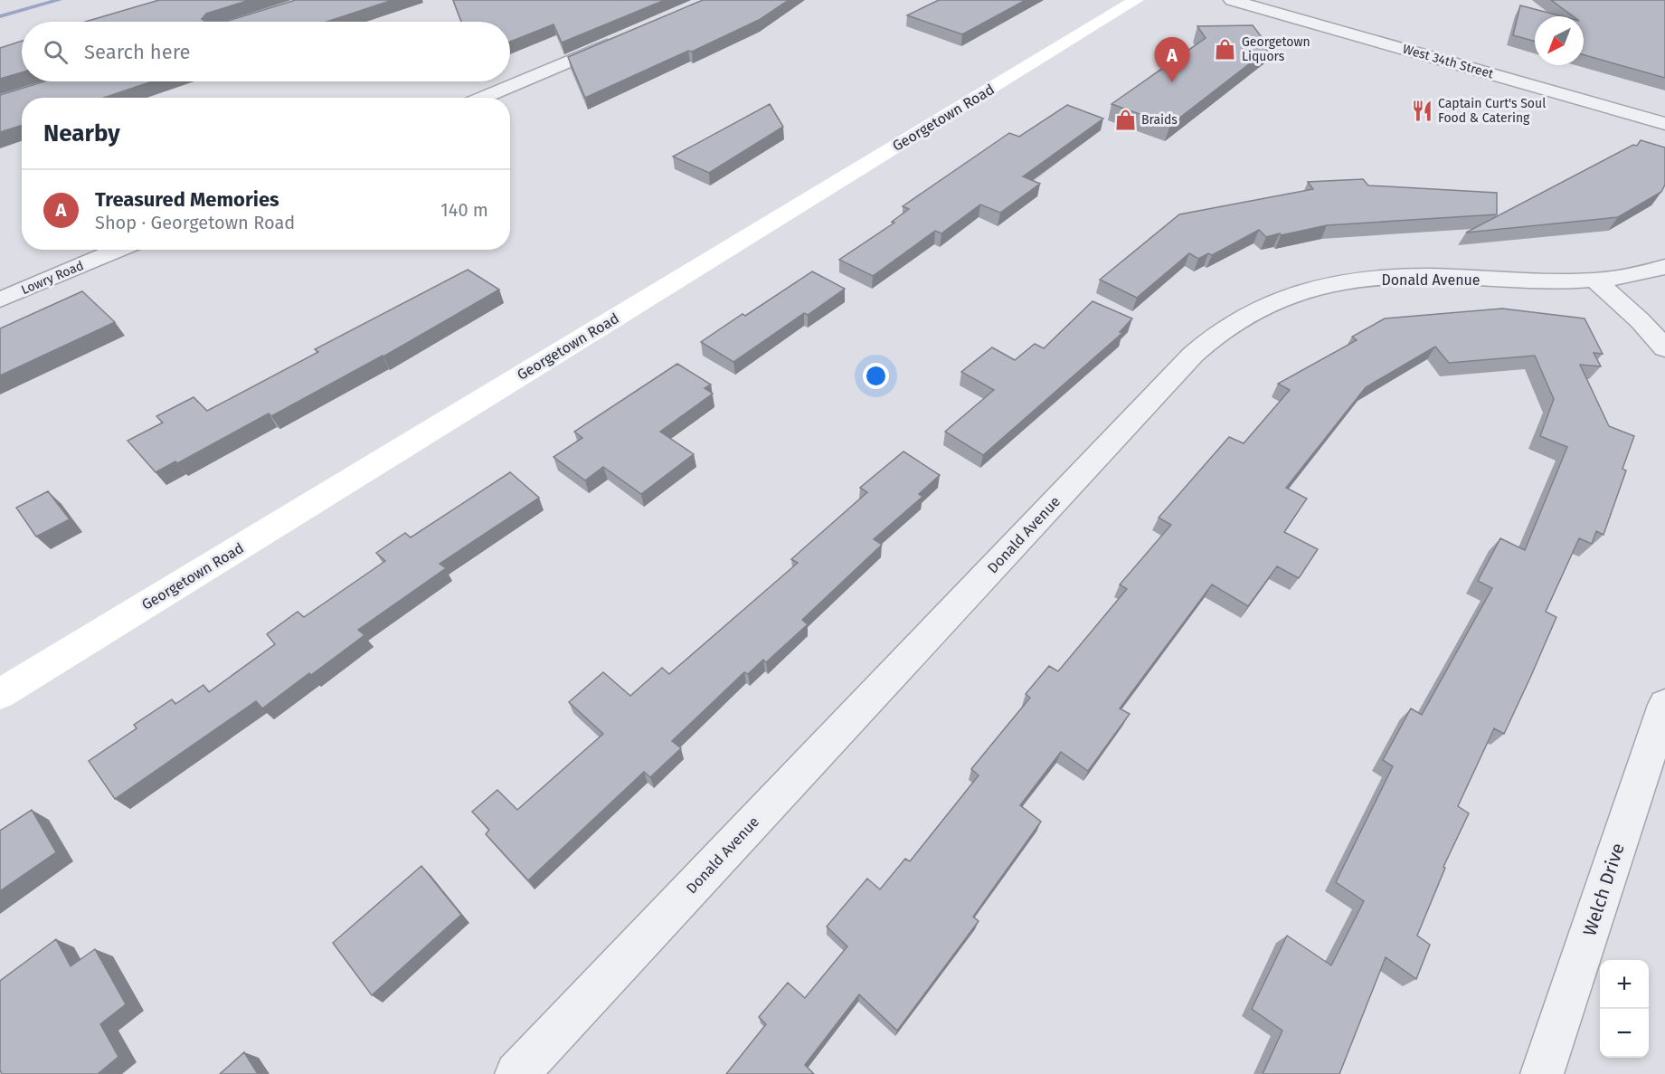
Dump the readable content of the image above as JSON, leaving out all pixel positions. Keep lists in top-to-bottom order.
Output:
{
  "streets": {
    "main road": ["Georgetown Road"],
    "street": [
      "West 34th Street",
      "Lowry Road",
      "Donald Avenue",
      "Welch Drive"
    ]
  },
  "places": {
    "shop": ["Georgetown Liquors", "Braids"],
    "restaurant": ["Captain Curt's Soul Food & Catering"]
  },
  "north": "bottom left",
  "page": {
    "search": "Search here",
    "pins": "A",
    "heading": "Nearby",
    "list": [
      {
        "mark": "A",
        "name": "Treasured Memories",
        "note": "Shop · Georgetown Road",
        "value": "140 m"
      }
    ],
    "map_buttons": ["+", "−"]
  }
}
